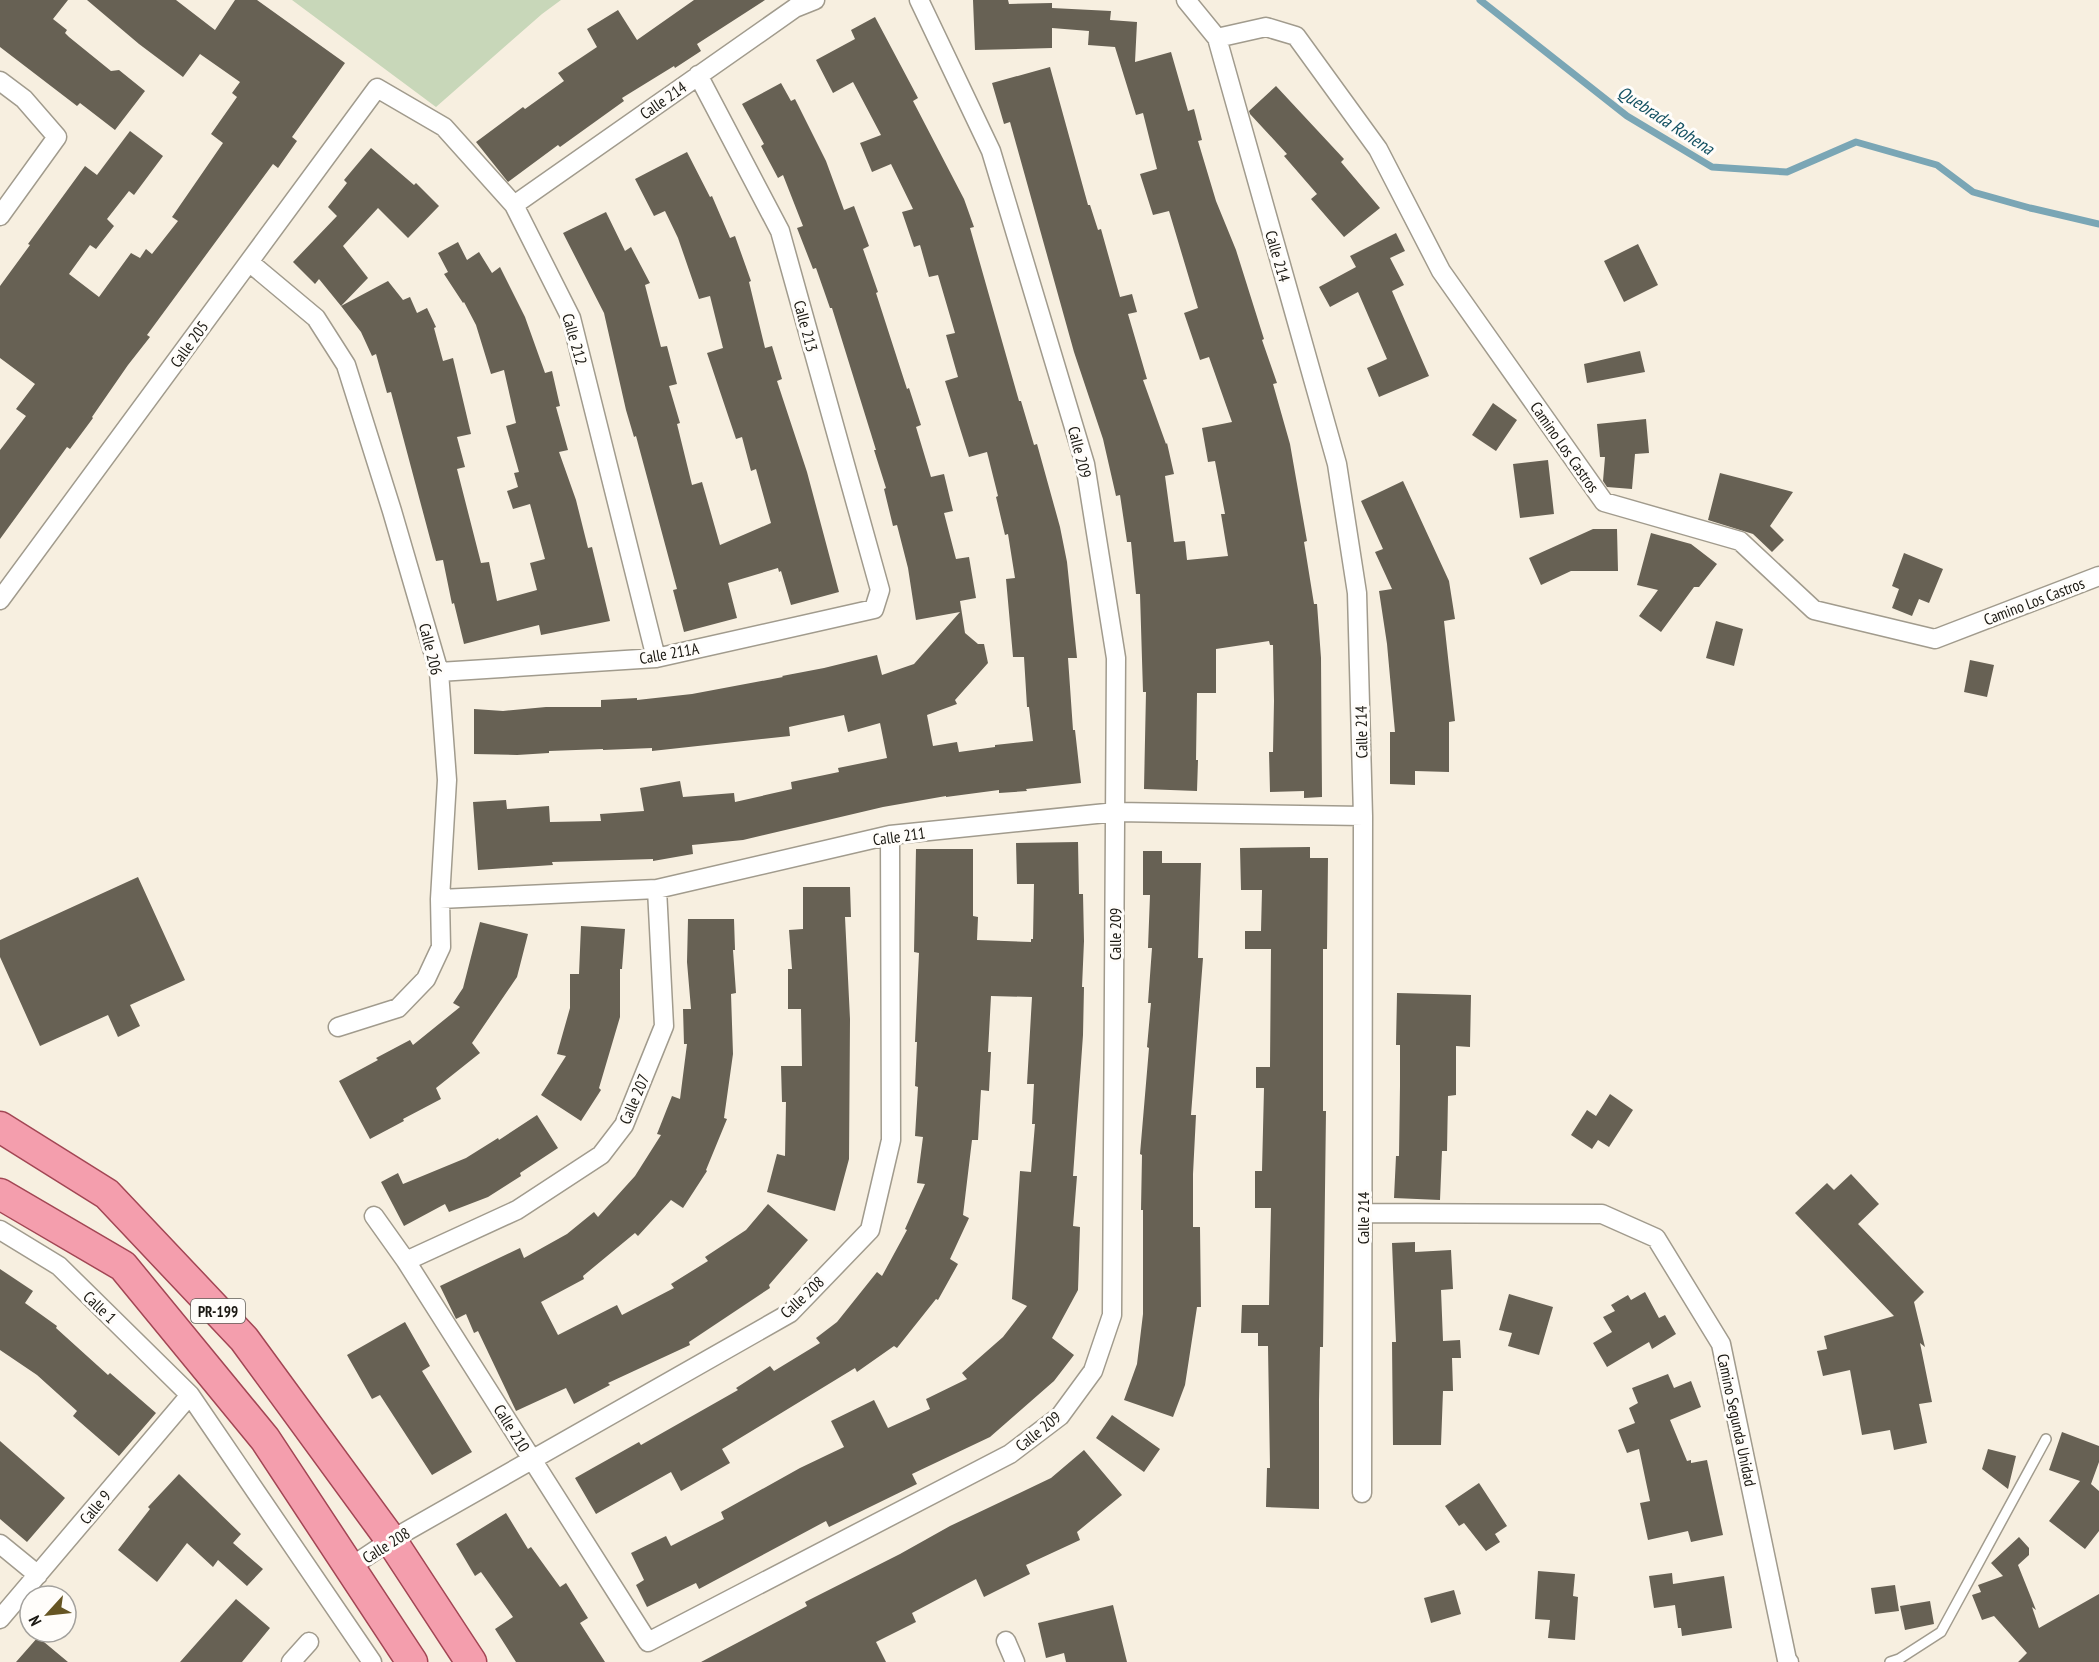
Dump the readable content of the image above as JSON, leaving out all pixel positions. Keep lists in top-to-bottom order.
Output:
{
  "streets": {
    "main road": ["PR-199"],
    "street": [
      "Calle 214",
      "Calle 213",
      "Calle 212",
      "Calle 205",
      "Camino Los Castros",
      "Calle 209",
      "Calle 206",
      "Calle 211A",
      "Calle 211",
      "Calle 207",
      "Calle 208",
      "Calle 1",
      "Camino Segunda Unidad",
      "Calle 210",
      "Calle 9"
    ]
  },
  "crossings": [
    ["Calle 214", "Calle 213"],
    ["Calle 214", "Calle 212"],
    ["Calle 214", "Camino Los Castros"],
    ["Calle 214", "Calle 211"],
    ["Calle 214", "Camino Segunda Unidad"],
    ["Calle 213", "Calle 211A"],
    ["Calle 212", "Calle 205"],
    ["Calle 212", "Calle 211A"],
    ["Calle 205", "Calle 206"],
    ["Calle 209", "Calle 211"],
    ["Calle 209", "Calle 210"],
    ["Calle 206", "Calle 211A"],
    ["Calle 206", "Calle 211"],
    ["Calle 211", "Calle 207"],
    ["Calle 211", "Calle 208"],
    ["Calle 207", "Calle 210"],
    ["Calle 208", "PR-199"],
    ["Calle 208", "Calle 210"],
    ["Calle 1", "Calle 9"]
  ],
  "water": ["Quebrada Rohena"],
  "north": "bottom left"
}
